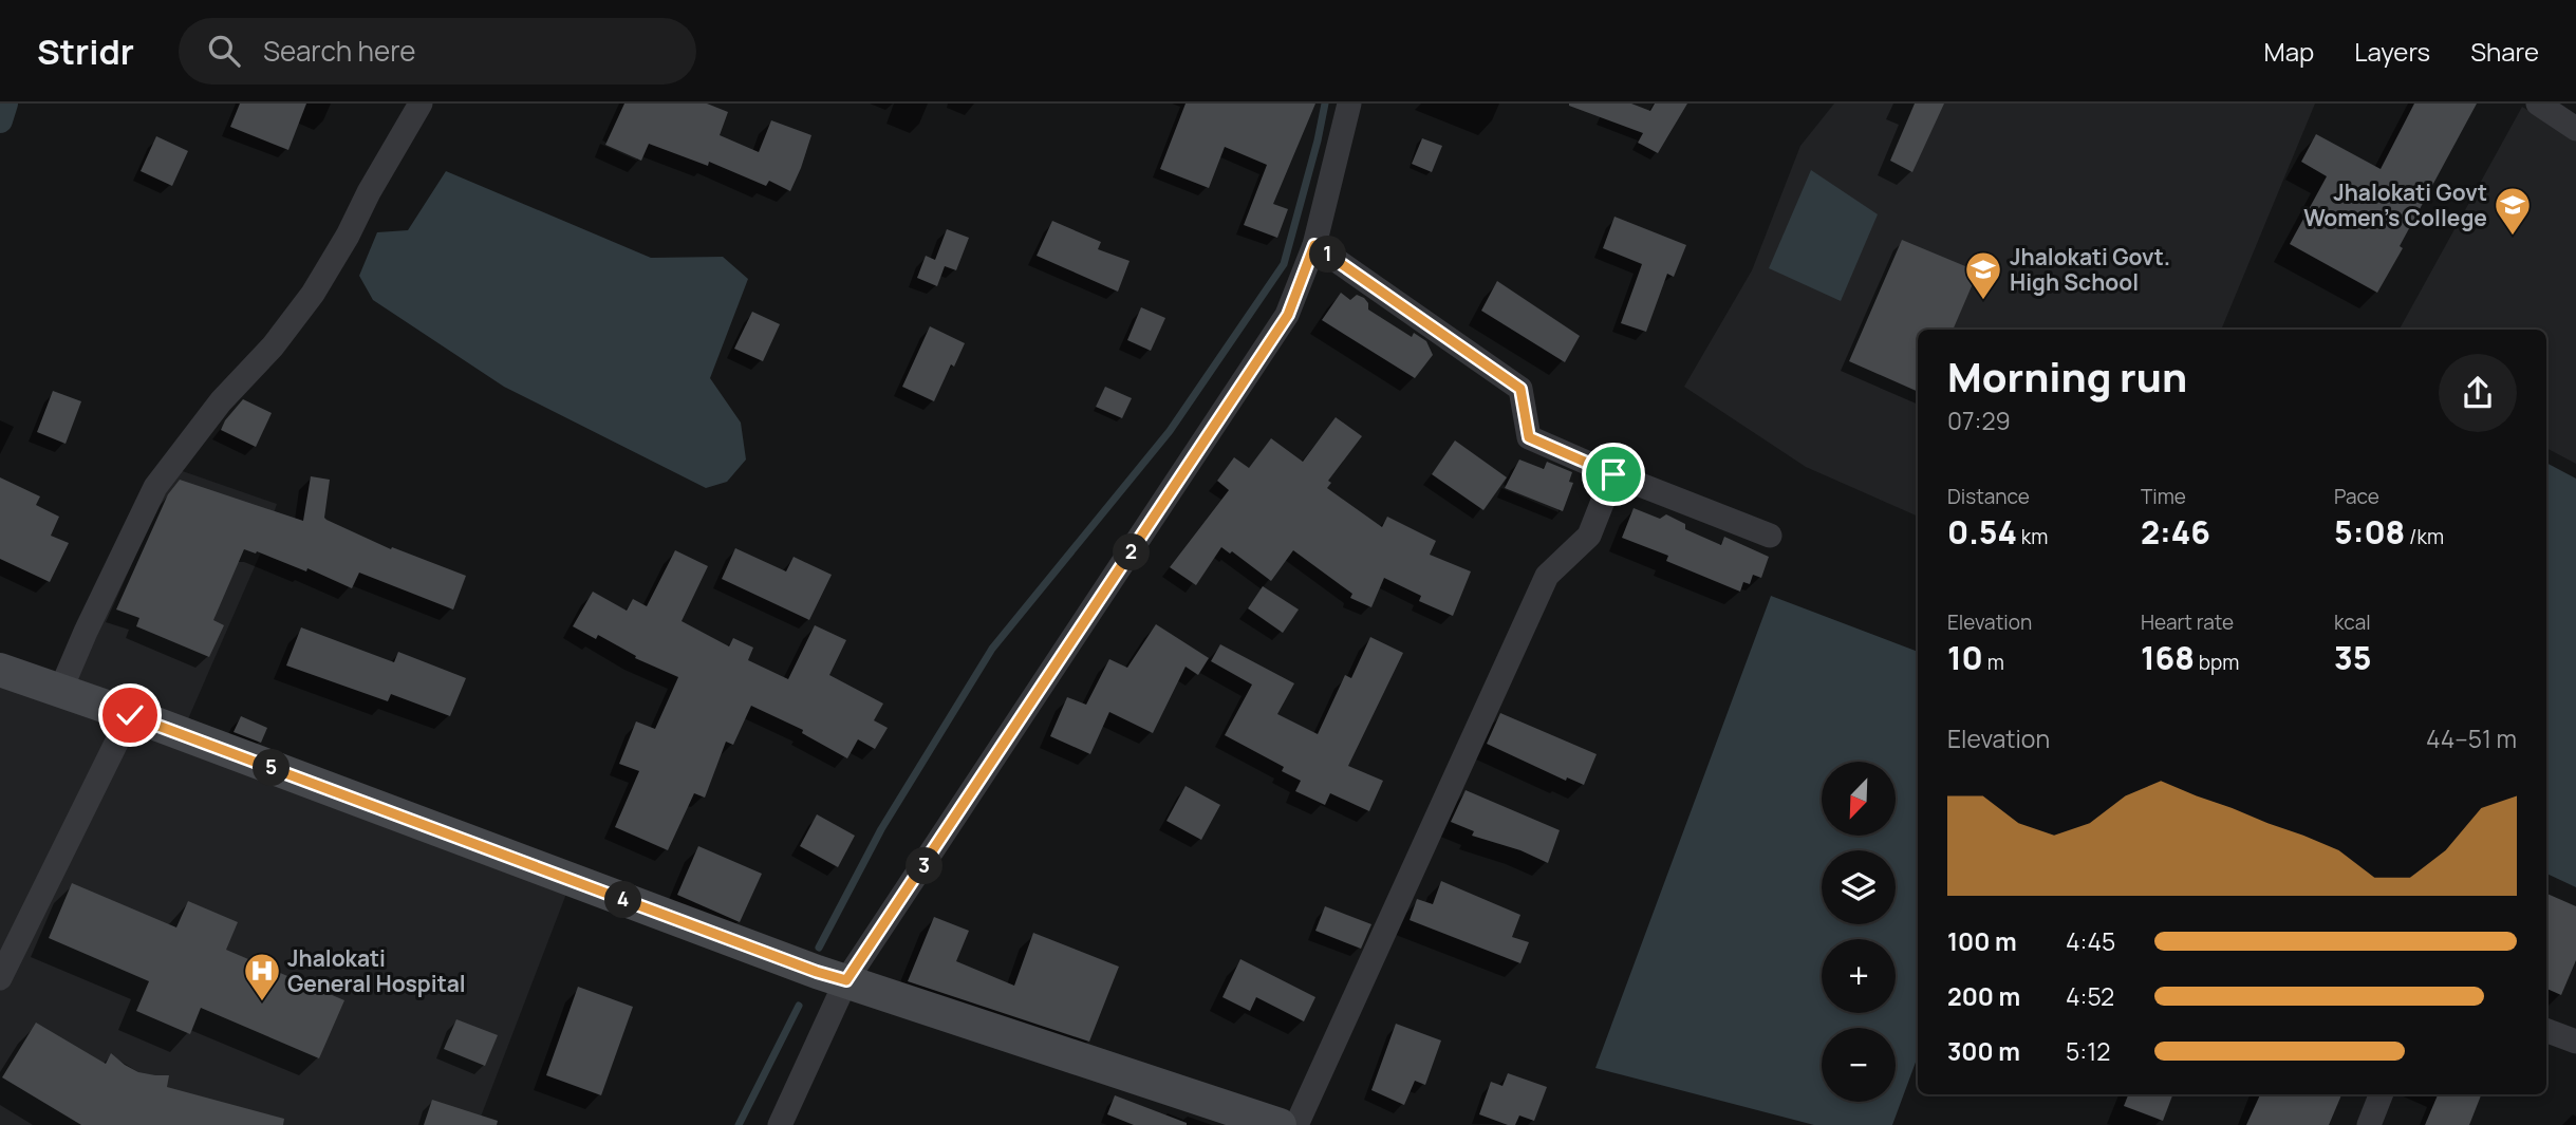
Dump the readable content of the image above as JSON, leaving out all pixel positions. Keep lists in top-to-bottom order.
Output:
{
  "places": {
    "school or university": ["Jhalokati Govt Women's College", "Jhalokati Govt. High School"],
    "hospital": ["Jhalokati General Hospital"]
  },
  "north": "bottom left",
  "page": {
    "header": "Stridr",
    "search": "Search here",
    "nav": ["Map", "Layers", "Share"],
    "pins": [
      "1",
      "2",
      "5",
      "3",
      "4"
    ],
    "heading": ["Morning run", "07:29"],
    "stats": [
      ["Distance", "0.54 km"],
      ["Time", "2:46"],
      ["Pace", "5:08 /km"],
      ["Elevation", "10 m"],
      ["Heart rate", "168 bpm"],
      ["kcal", "35"]
    ],
    "chart": ["Elevation", "44–51 m"],
    "map_buttons": ["+", "−"],
    "list": [
      {
        "name": "100 m",
        "note": "4:45"
      },
      {
        "name": "200 m",
        "note": "4:52"
      },
      {
        "name": "300 m",
        "note": "5:12"
      }
    ]
  }
}
